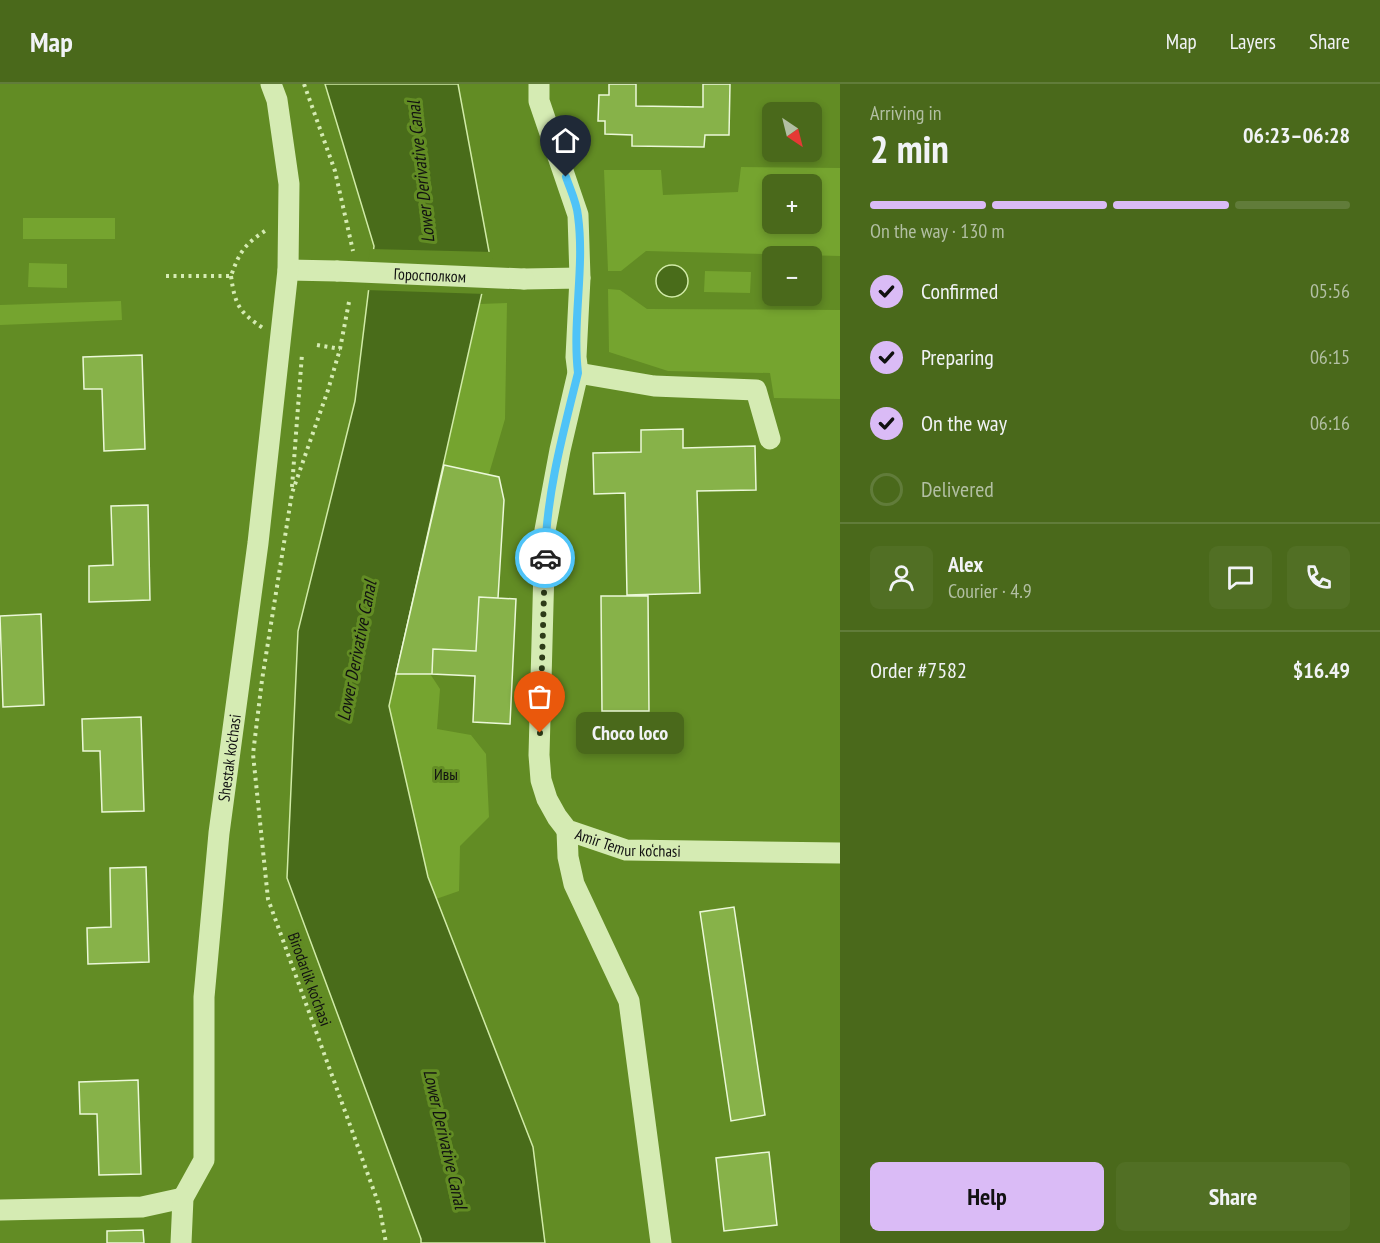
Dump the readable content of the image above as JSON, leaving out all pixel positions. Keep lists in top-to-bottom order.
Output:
{
  "streets": {
    "street": ["Горосполком", "Shestak ko'chasi", "Amir Temur ko‘chasi"],
    "path": ["Birodarlik ko'chasi"]
  },
  "crossings": [
    ["Горосполком", "Shestak ko'chasi"],
    ["Горосполком", "Amir Temur ko‘chasi"]
  ],
  "water": ["Lower Derivative Canal"],
  "parks": ["Ивы"],
  "places": ["Choco loco"],
  "north": "bottom right",
  "page": {
    "header": "Map",
    "nav": ["Map", "Layers", "Share"],
    "heading": ["2 min", "Arriving in", "06:23–06:28"],
    "panel": [
      "Alex",
      "Courier · 4.9",
      "Order #7582",
      "$16.49"
    ],
    "map_buttons": ["+", "−"],
    "bar": "On the way · 130 m",
    "list": [
      ["Confirmed", "05:56"],
      ["Preparing", "06:15"],
      ["On the way", "06:16"],
      "Delivered"
    ],
    "bubble": "Choco loco",
    "buttons": ["Help", "Share"]
  }
}
